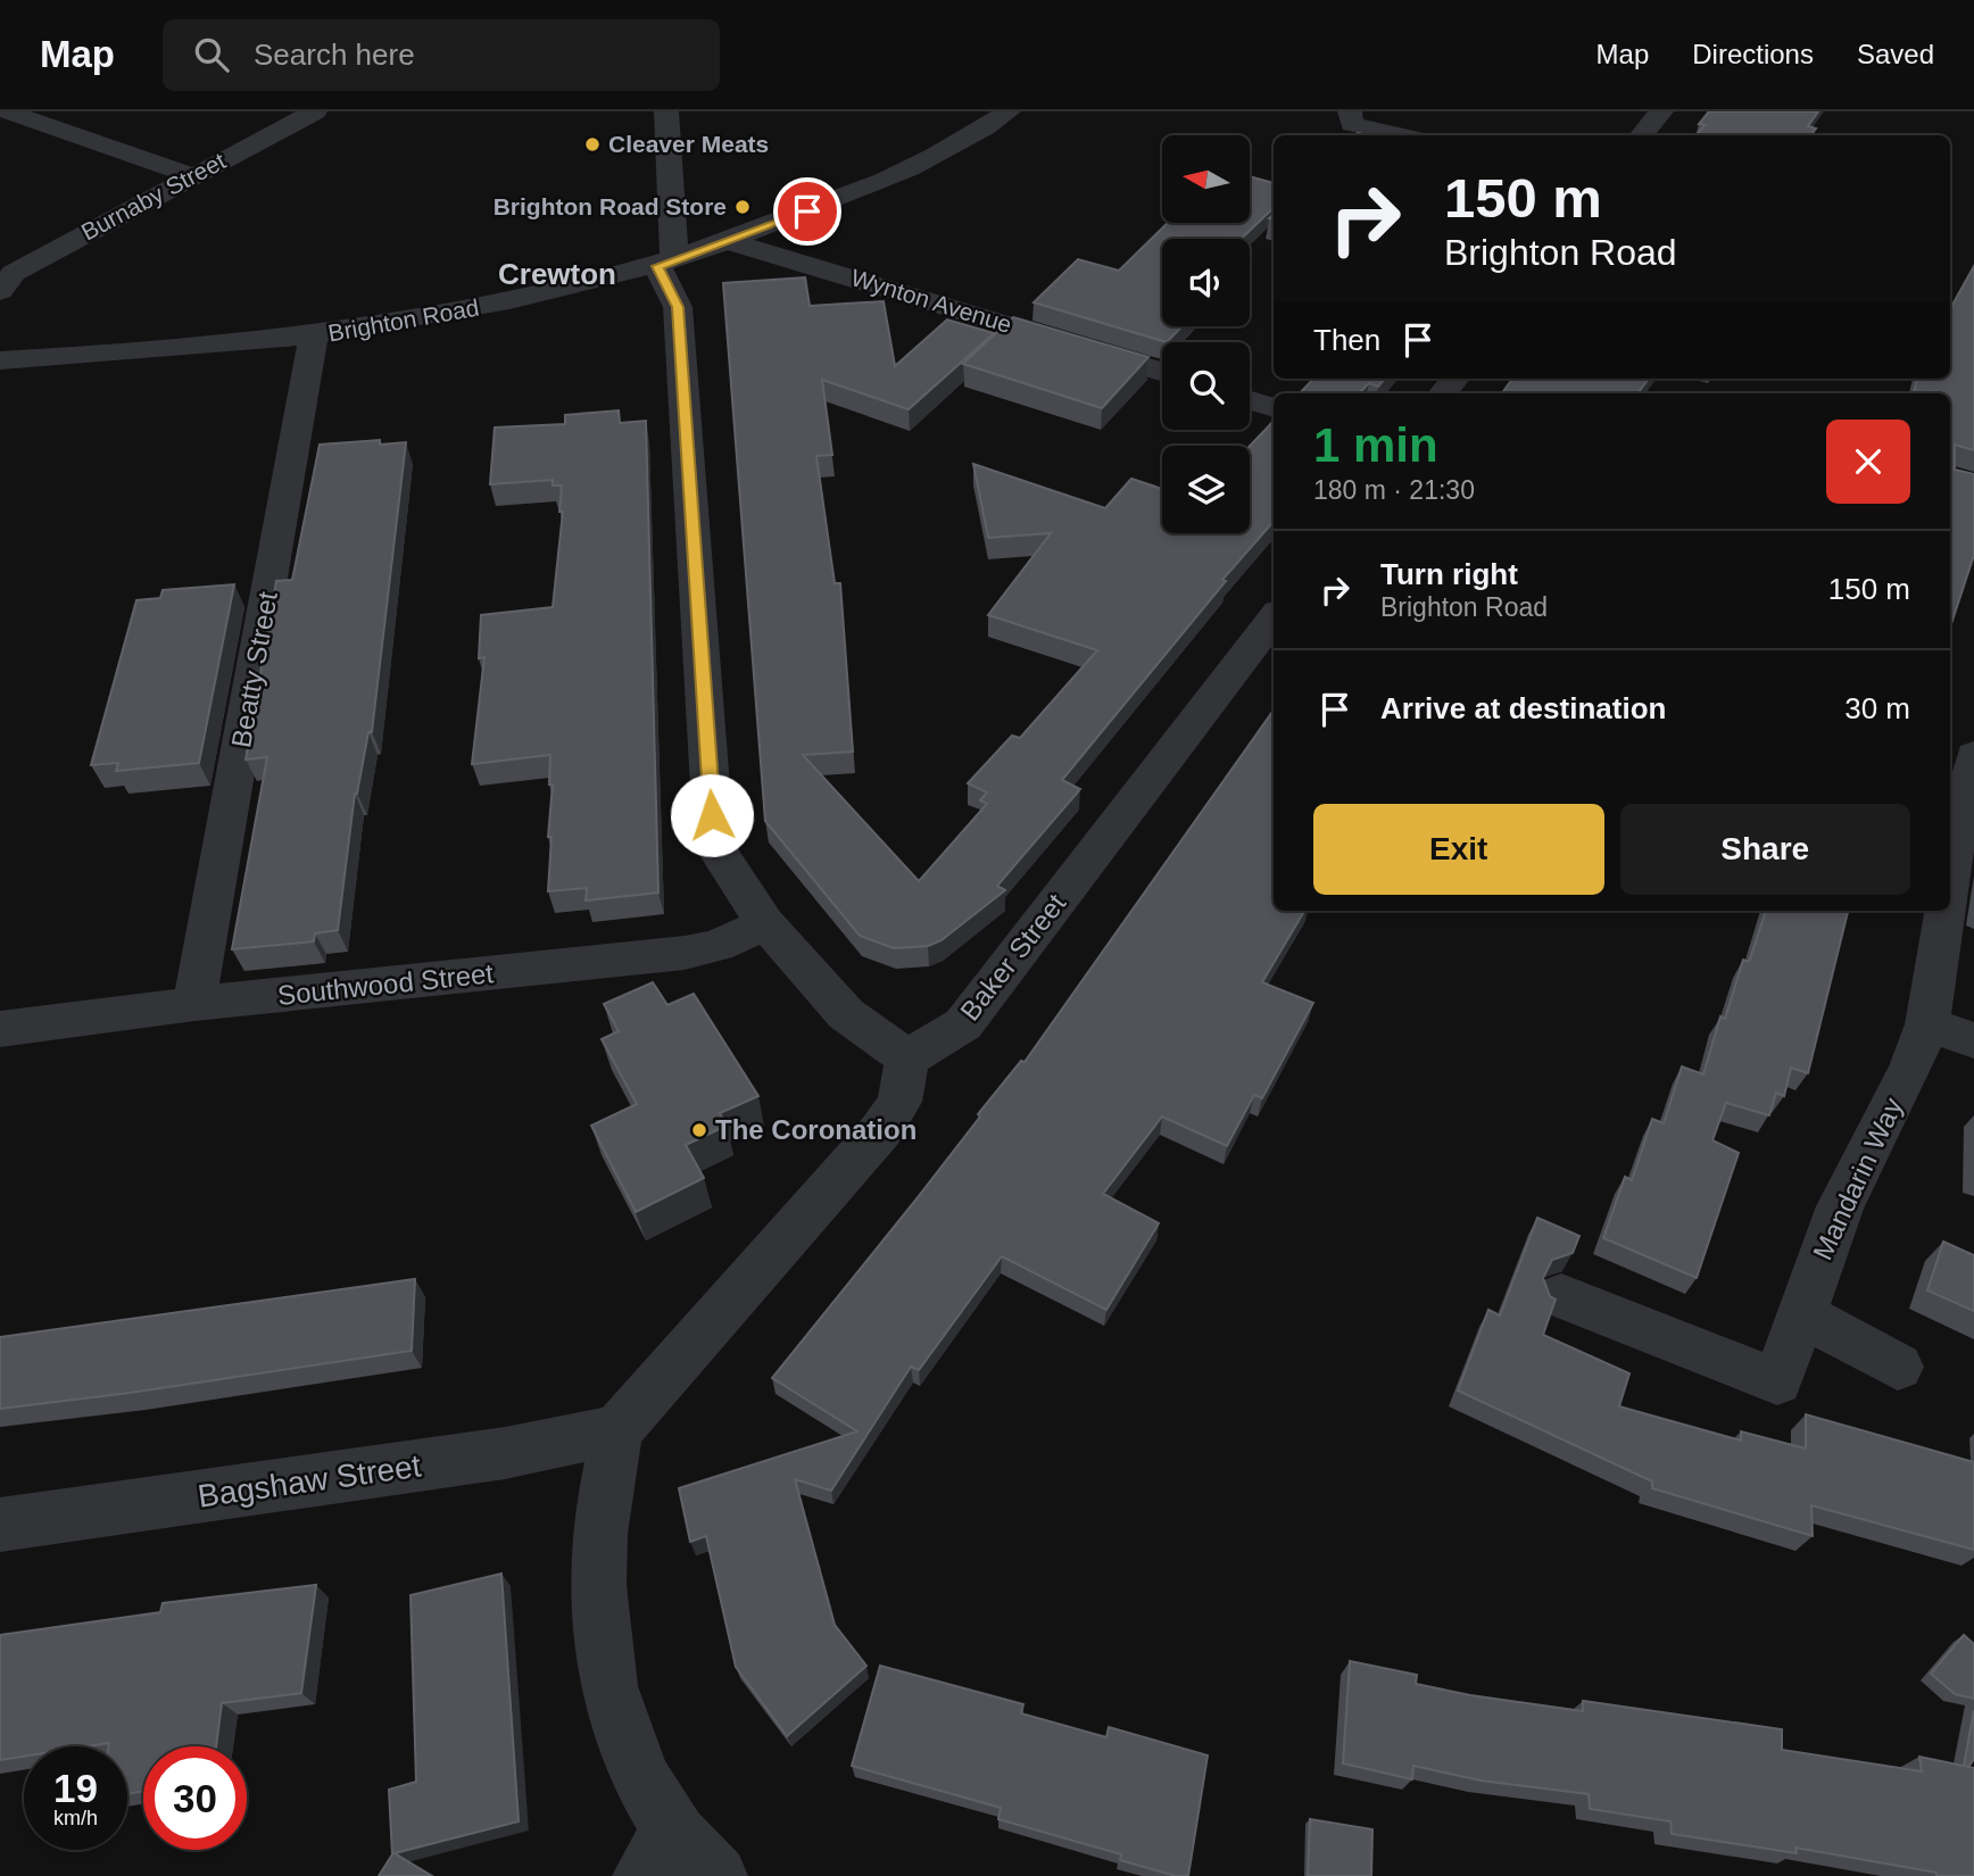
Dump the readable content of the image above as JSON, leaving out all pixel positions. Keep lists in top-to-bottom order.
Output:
{
  "streets": {
    "street": [
      "Burnaby Street",
      "Wynton Avenue",
      "Brighton Road",
      "Beatty Street",
      "Baker Street",
      "Southwood Street",
      "Mandarin Way",
      "Bagshaw Street"
    ]
  },
  "crossings": [
    ["Wynton Avenue", "Brighton Road"],
    ["Brighton Road", "Beatty Street"],
    ["Beatty Street", "Southwood Street"]
  ],
  "districts": ["Crewton"],
  "places": ["Cleaver Meats", "Brighton Road Store", "The Coronation"],
  "north": "left",
  "page": {
    "header": "Map",
    "search": "Search here",
    "nav": ["Map", "Directions", "Saved"],
    "turn": ["150 m", "Brighton Road"],
    "then": "Then",
    "heading": ["1 min", "180 m · 21:30"],
    "list": [
      {
        "name": "Turn right",
        "note": "Brighton Road",
        "value": "150 m"
      },
      {
        "name": "Arrive at destination",
        "value": "30 m"
      }
    ],
    "buttons": ["Exit", "Share"],
    "speed": "19 km/h",
    "limit": "30"
  }
}
